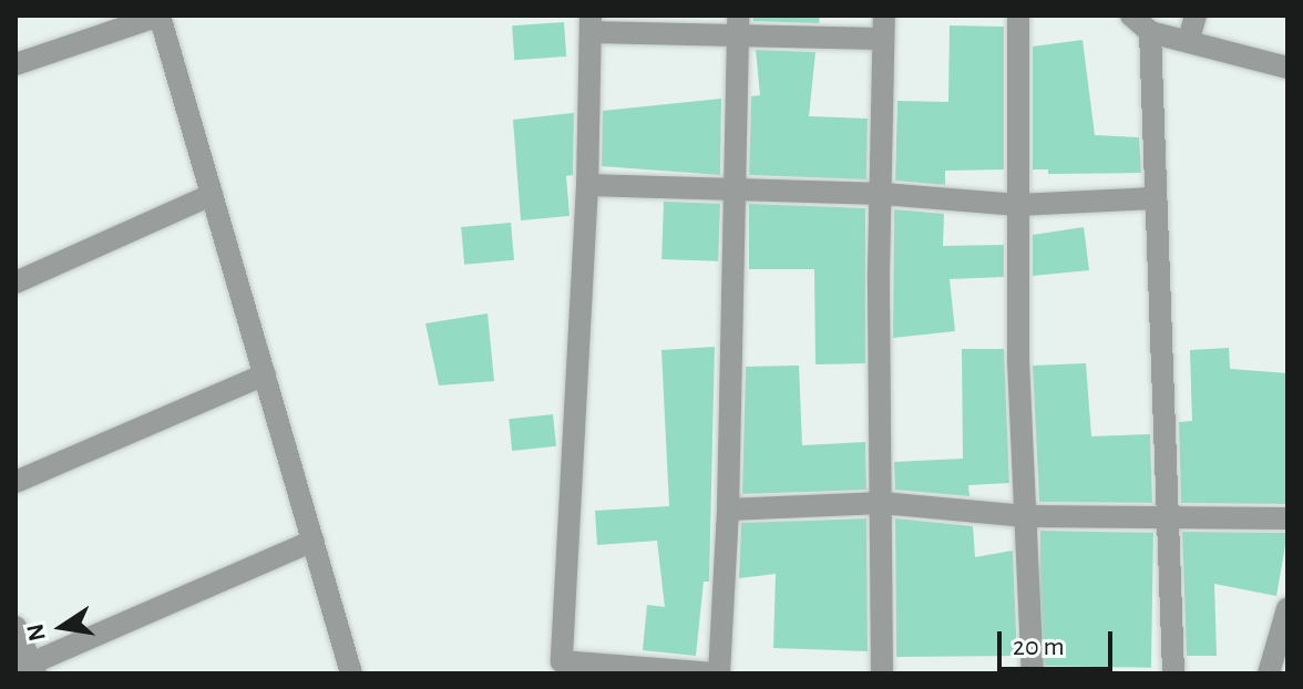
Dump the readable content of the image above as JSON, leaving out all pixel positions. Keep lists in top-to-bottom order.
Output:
{
  "scale_bar": "20 m",
  "north": "left"
}
